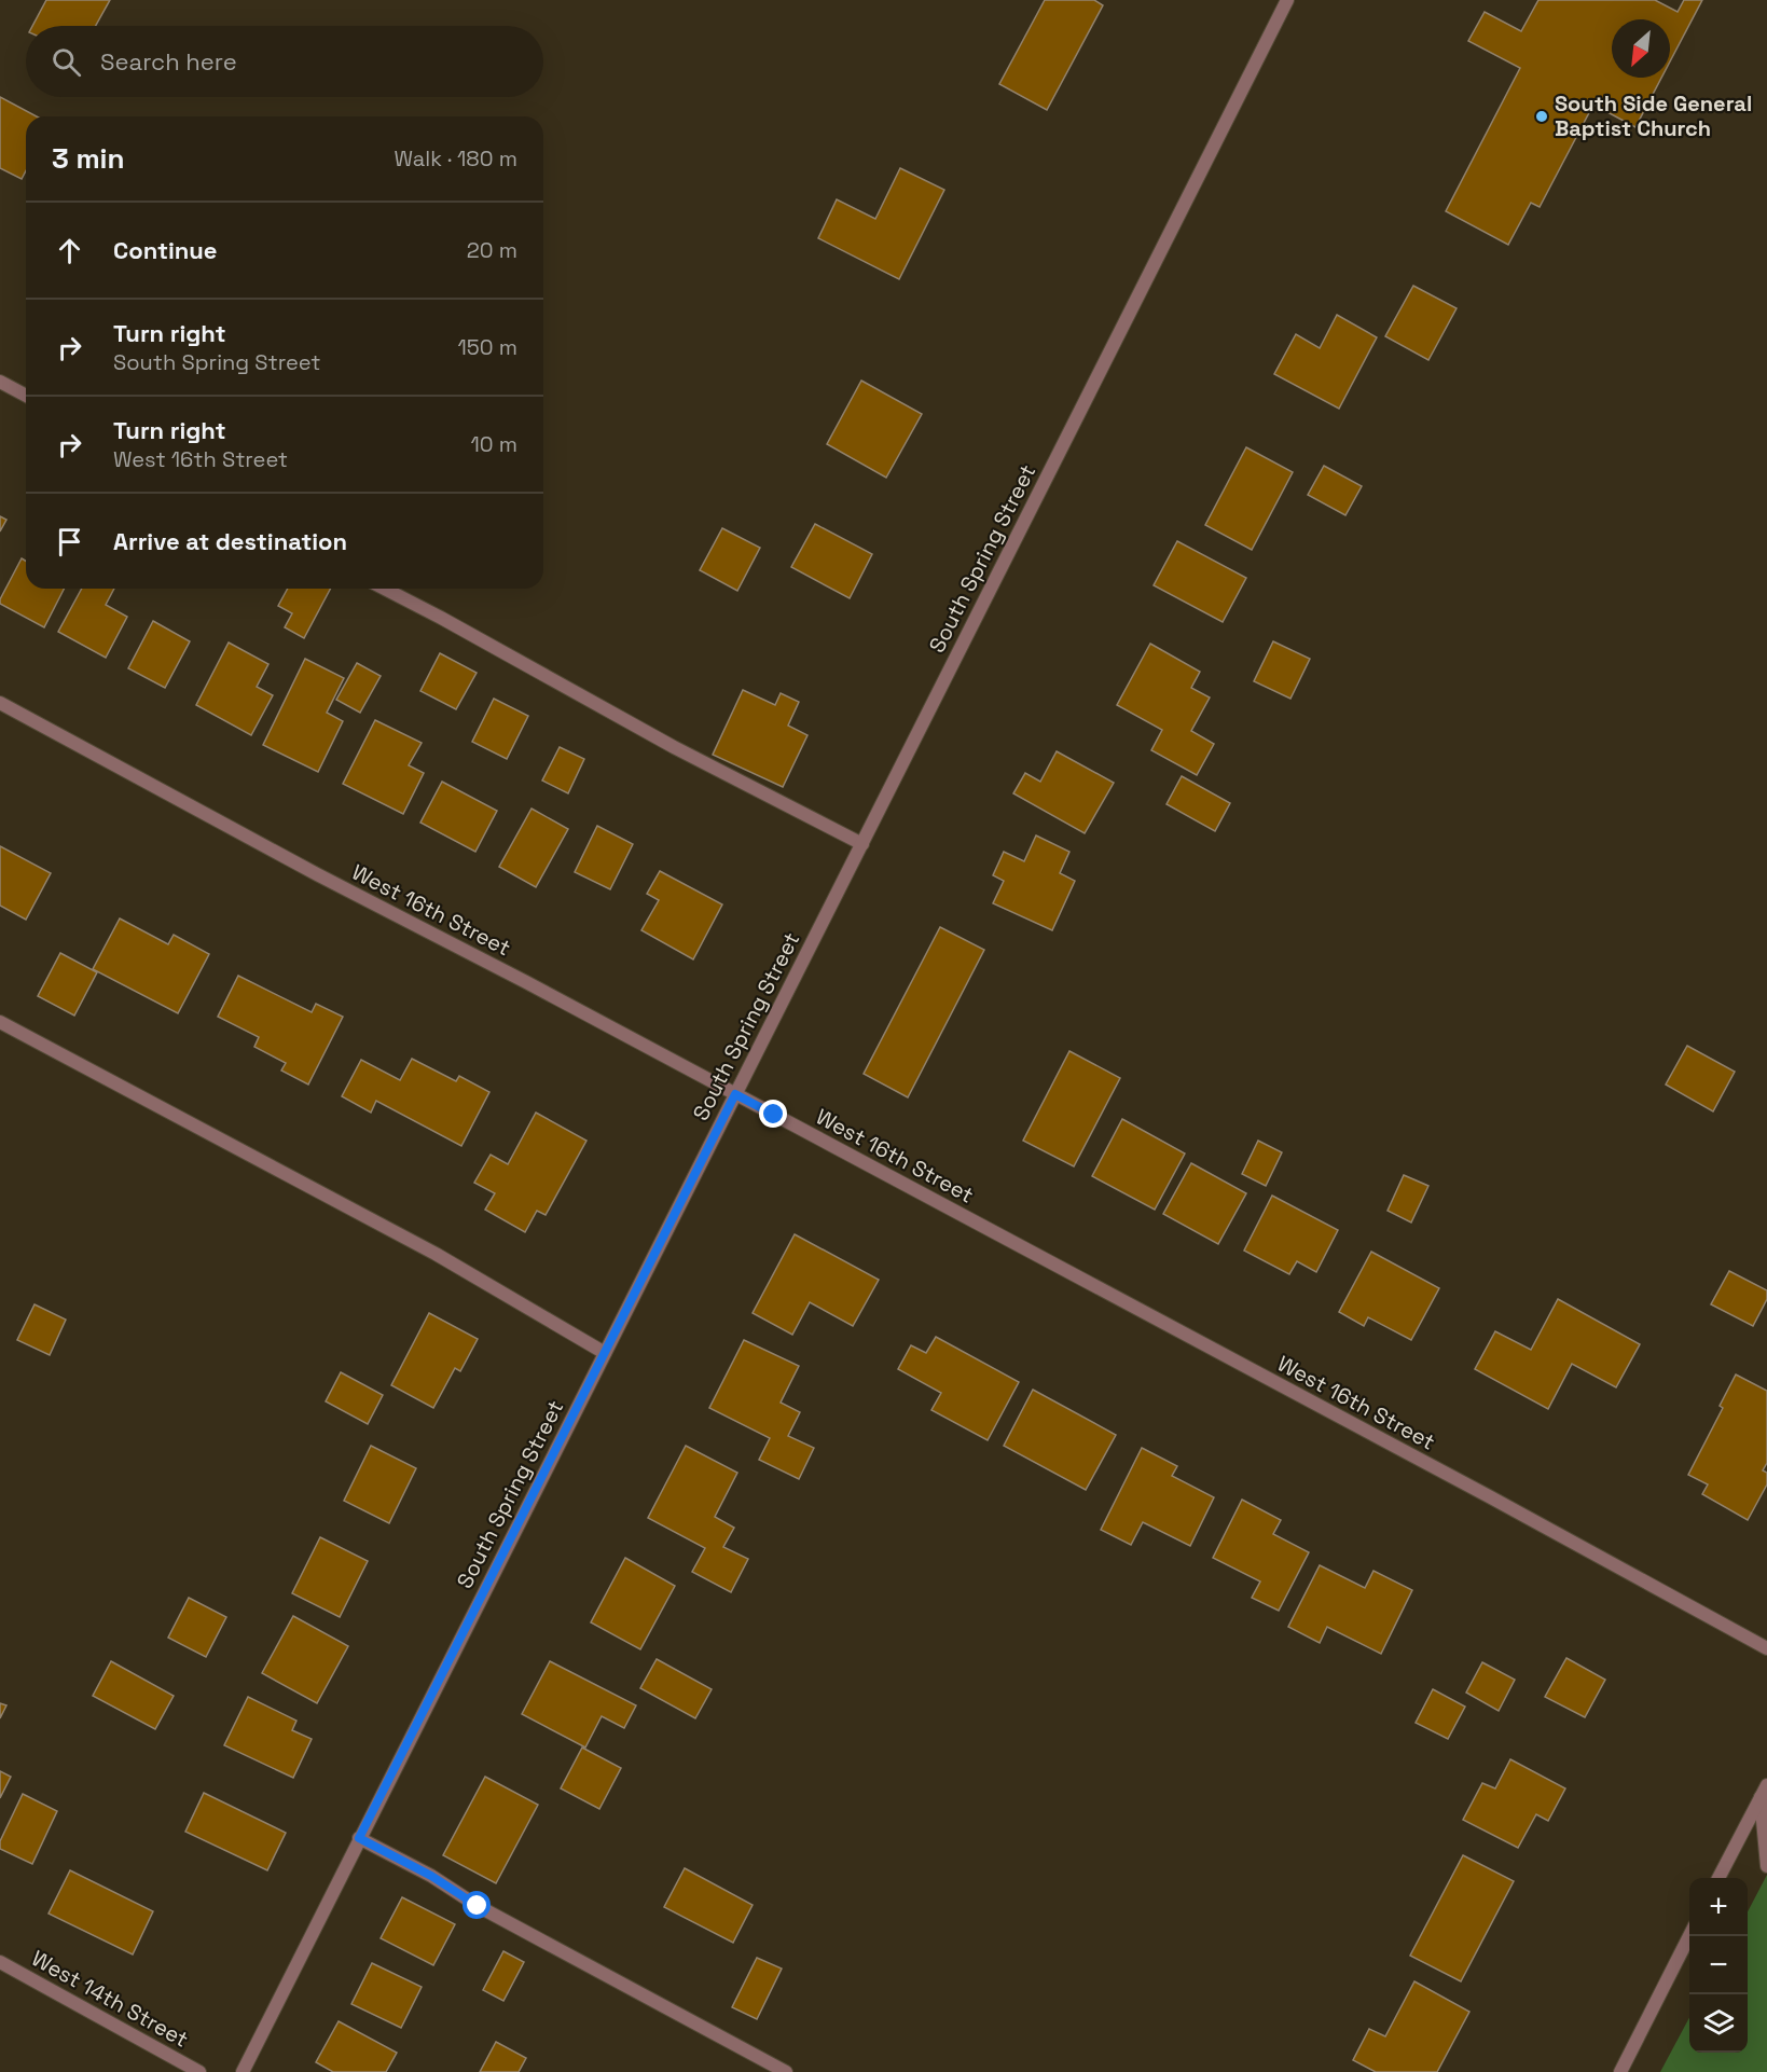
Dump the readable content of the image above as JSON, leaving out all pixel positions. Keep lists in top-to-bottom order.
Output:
{
  "streets": {
    "street": ["South Spring Street", "West 16th Street", "West 14th Street"]
  },
  "crossings": [
    ["South Spring Street", "West 16th Street"]
  ],
  "places": ["South Side General Baptist Church"],
  "north": "bottom left",
  "page": {
    "search": "Search here",
    "heading": ["3 min", "Walk · 180 m"],
    "list": [
      ["Continue", "20 m"],
      ["Turn right", "South Spring Street", "150 m"],
      ["Turn right", "West 16th Street", "10 m"],
      "Arrive at destination"
    ],
    "map_buttons": ["+", "−"]
  }
}
